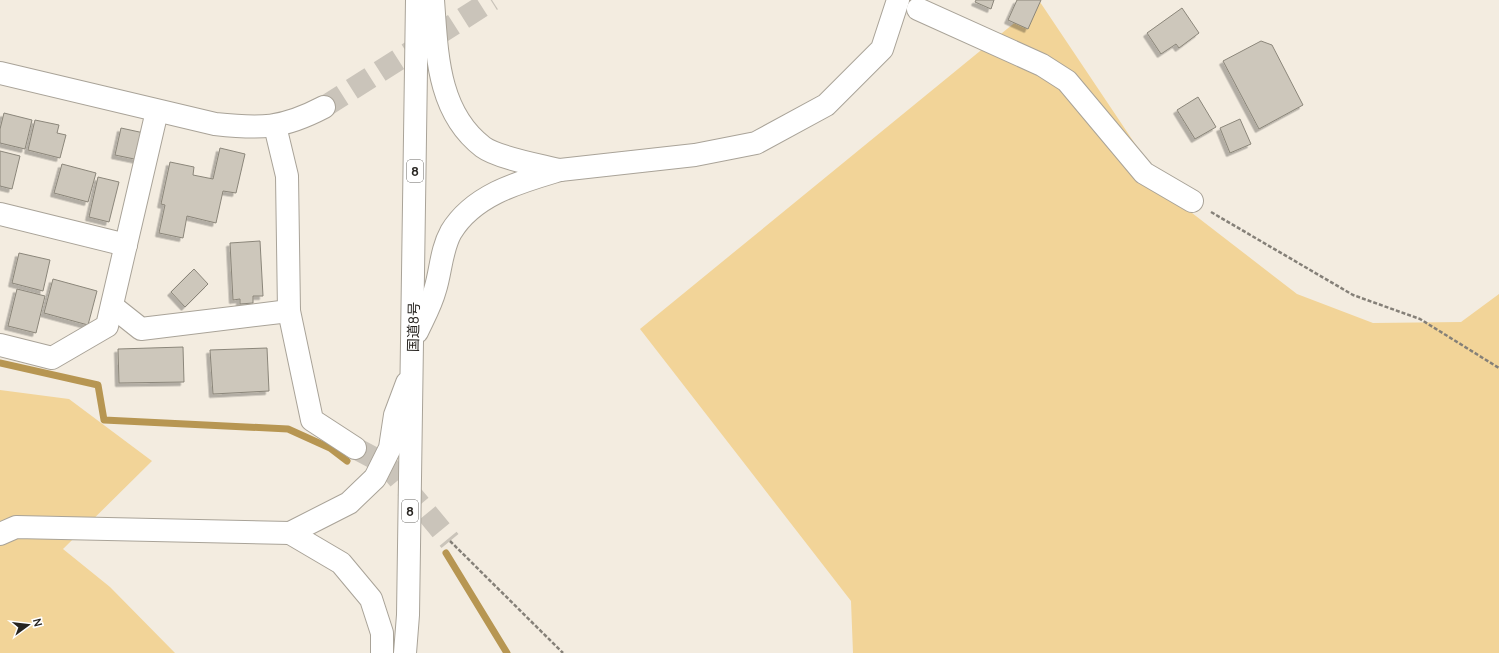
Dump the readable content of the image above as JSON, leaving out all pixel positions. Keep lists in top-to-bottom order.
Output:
{
  "streets": {
    "main road": ["8", "国道8号"]
  },
  "north": "right"
}
